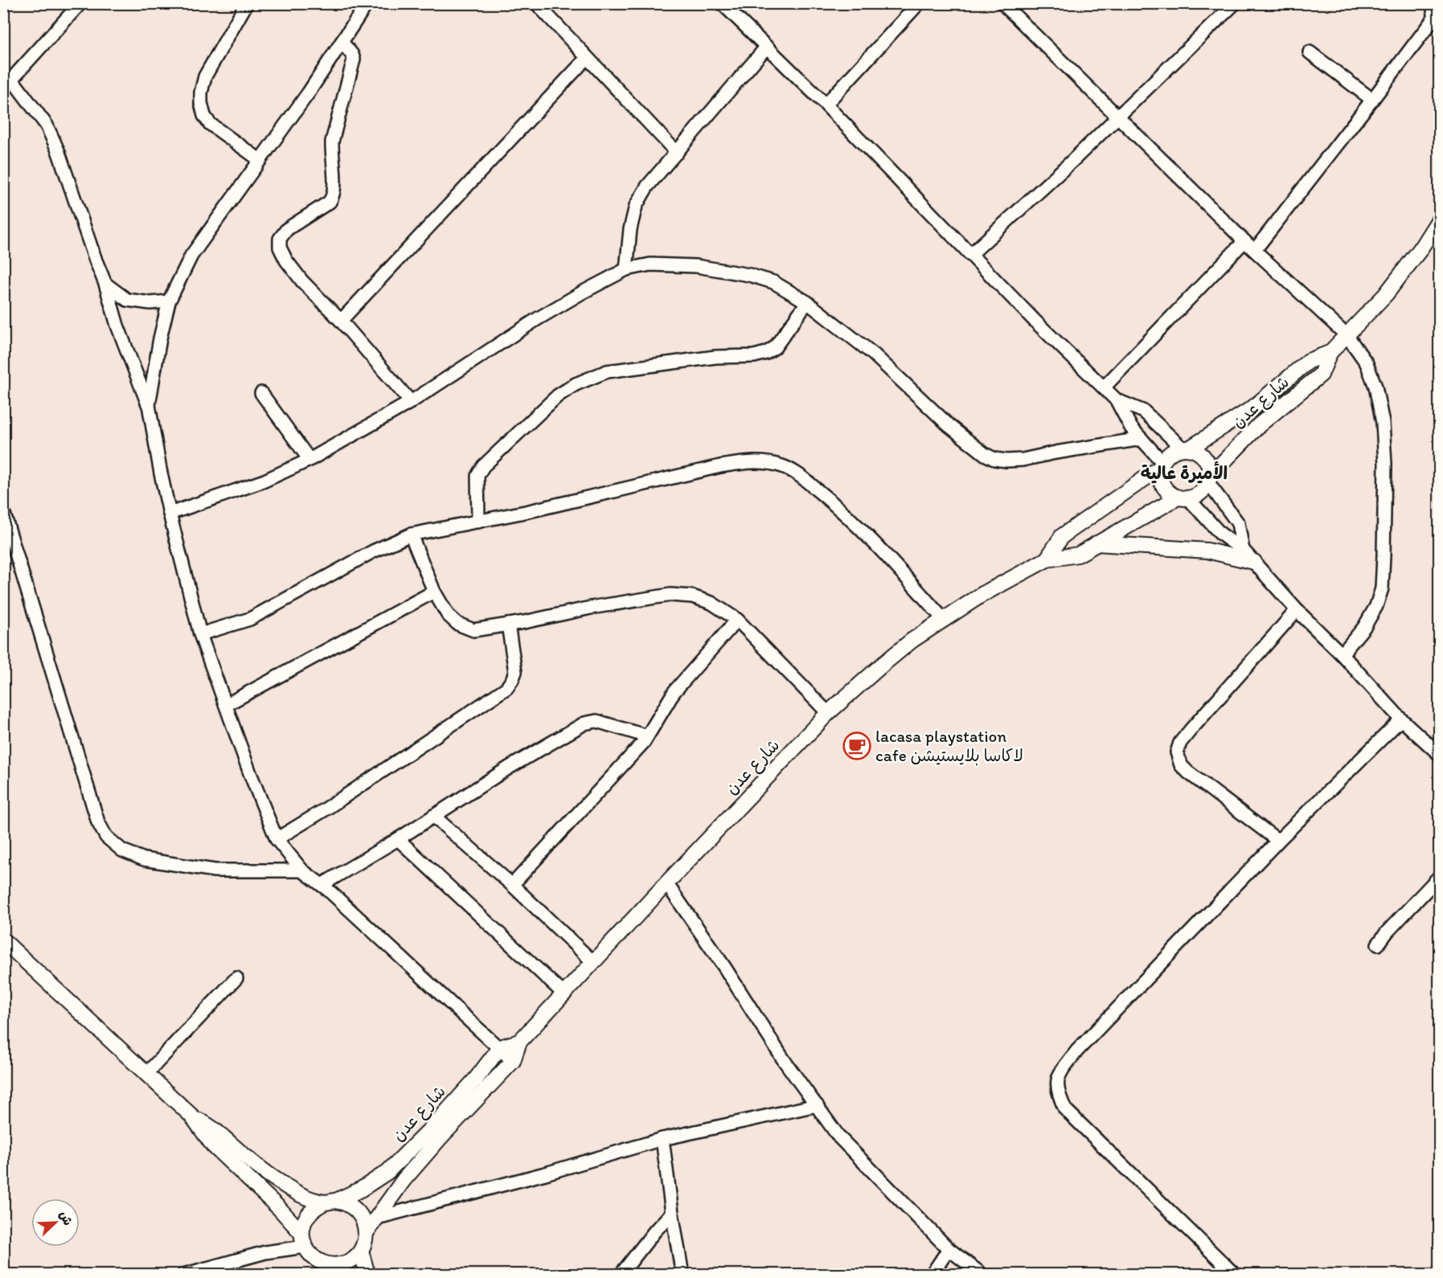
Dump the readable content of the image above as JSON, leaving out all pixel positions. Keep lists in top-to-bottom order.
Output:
{
  "streets": {
    "street": ["شارع عدن"]
  },
  "districts": ["الأميرة عالية"],
  "places": {
    "cafe": ["lacasa playstation cafe لاكاسا بلايستيشن"]
  },
  "north": "top right"
}
